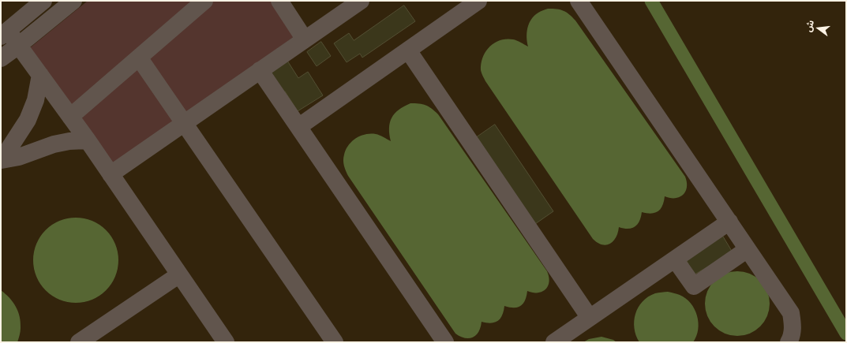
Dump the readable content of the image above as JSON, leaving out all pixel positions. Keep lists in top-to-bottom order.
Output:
{
  "north": "left"
}
